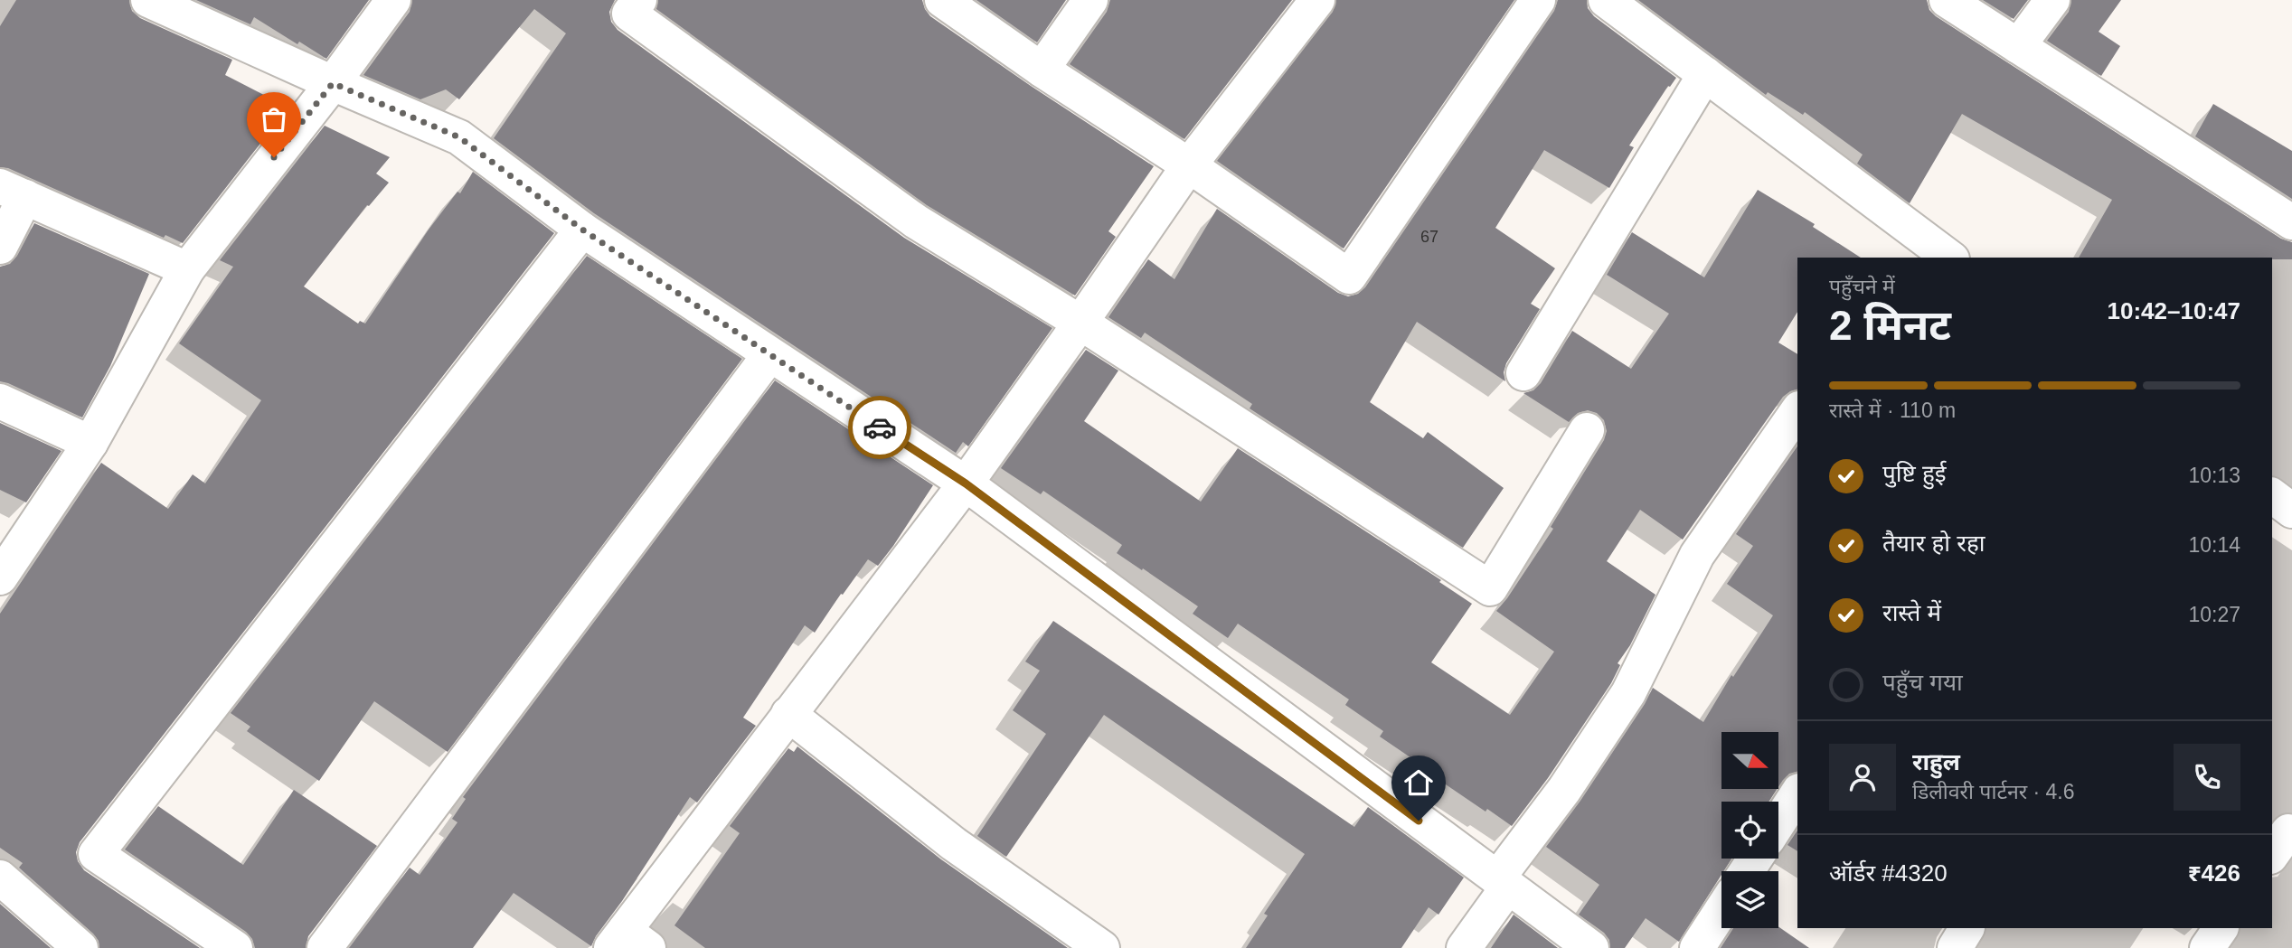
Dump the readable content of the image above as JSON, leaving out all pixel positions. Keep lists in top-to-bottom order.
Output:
{
  "house_numbers": ["67"],
  "north": "right",
  "page": {
    "heading": ["2 मिनट", "पहुँचने में", "10:42–10:47"],
    "panel": [
      "राहुल",
      "डिलीवरी पार्टनर · 4.6",
      "ऑर्डर #4320",
      "₹426"
    ],
    "bar": "रास्ते में · 110 m",
    "list": [
      ["पुष्टि हुई", "10:13"],
      ["तैयार हो रहा", "10:14"],
      ["रास्ते में", "10:27"],
      "पहुँच गया"
    ]
  }
}
